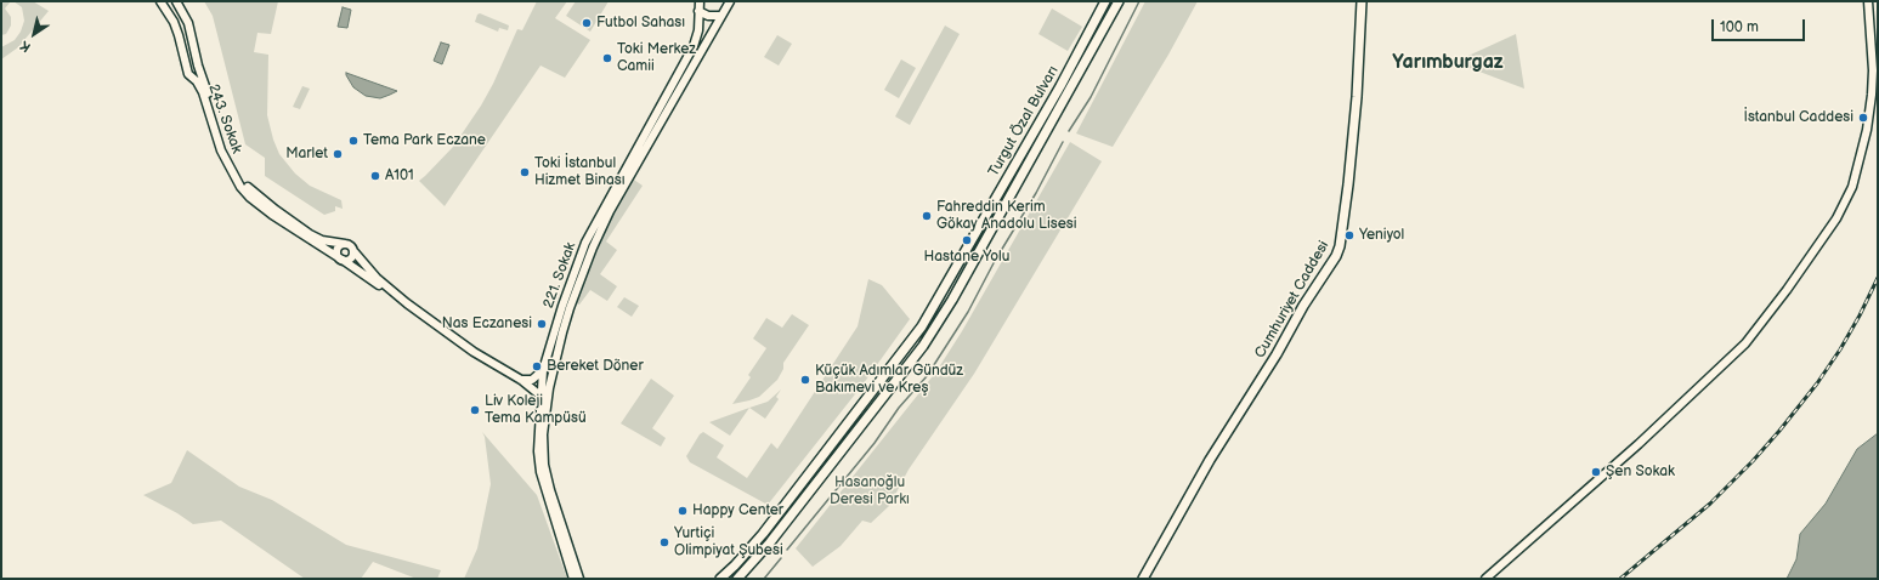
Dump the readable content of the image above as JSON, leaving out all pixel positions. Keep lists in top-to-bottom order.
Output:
{
  "streets": {
    "main road": ["Turgut Özal Bulvarı", "Cumhuriyet Caddesi"],
    "street": ["243. Sokak", "221. Sokak"]
  },
  "crossings": [
    ["243. Sokak", "221. Sokak"]
  ],
  "districts": ["Yarımburgaz"],
  "parks": ["Hasanoğlu Deresi Parkı"],
  "places": [
    "Futbol Sahası",
    "Toki Merkez Camii",
    "İstanbul Caddesi",
    "Tema Park Eczane",
    "Marlet",
    "Toki İstanbul Hizmet Binası",
    "A101",
    "Fahreddin Kerim Gökay Anadolu Lisesi",
    "Yeniyol",
    "Hastane Yolu",
    "Nas Eczanesi",
    "Bereket Döner",
    "Küçük Adımlar Gündüz Bakımevi ve Kreş",
    "Liv Koleji Tema Kampüsü",
    "Şen Sokak",
    "Happy Center",
    "Yurtiçi Olimpiyat Şubesi"
  ],
  "scale_bar": "100 m",
  "north": "bottom left"
}
